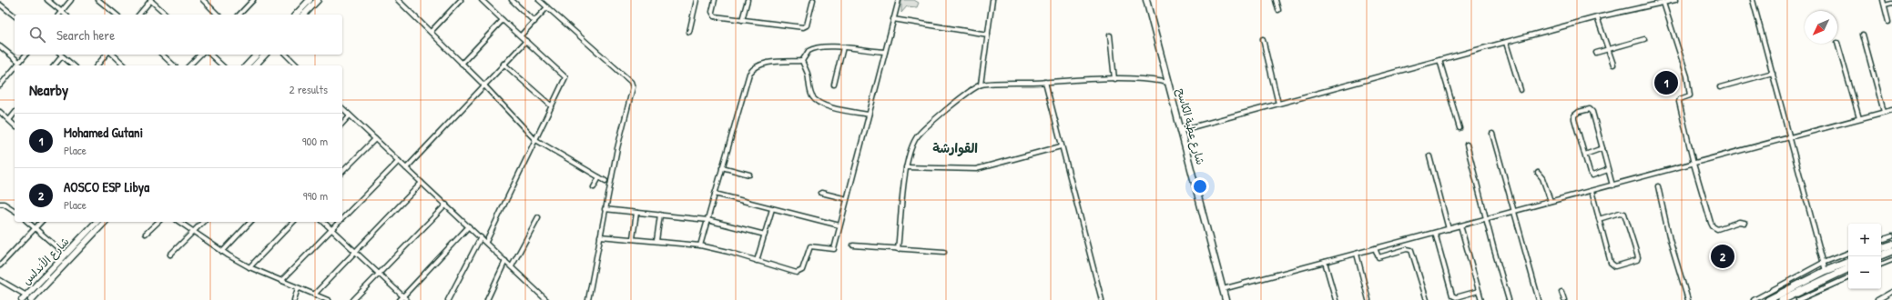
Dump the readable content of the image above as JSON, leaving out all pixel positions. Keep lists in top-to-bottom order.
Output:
{
  "streets": {
    "street": ["شارع عطية الكاسح", "شارع الأندلس"]
  },
  "districts": ["القوارشة"],
  "north": "bottom left",
  "page": {
    "search": "Search here",
    "heading": ["Nearby", "2 results"],
    "pins": ["1", "2"],
    "list": [
      {
        "mark": "1",
        "name": "Mohamed Gutani",
        "note": "Place",
        "value": "900 m"
      },
      {
        "mark": "2",
        "name": "AOSCO ESP Libya",
        "note": "Place",
        "value": "990 m"
      }
    ],
    "map_buttons": ["+", "−"]
  }
}
